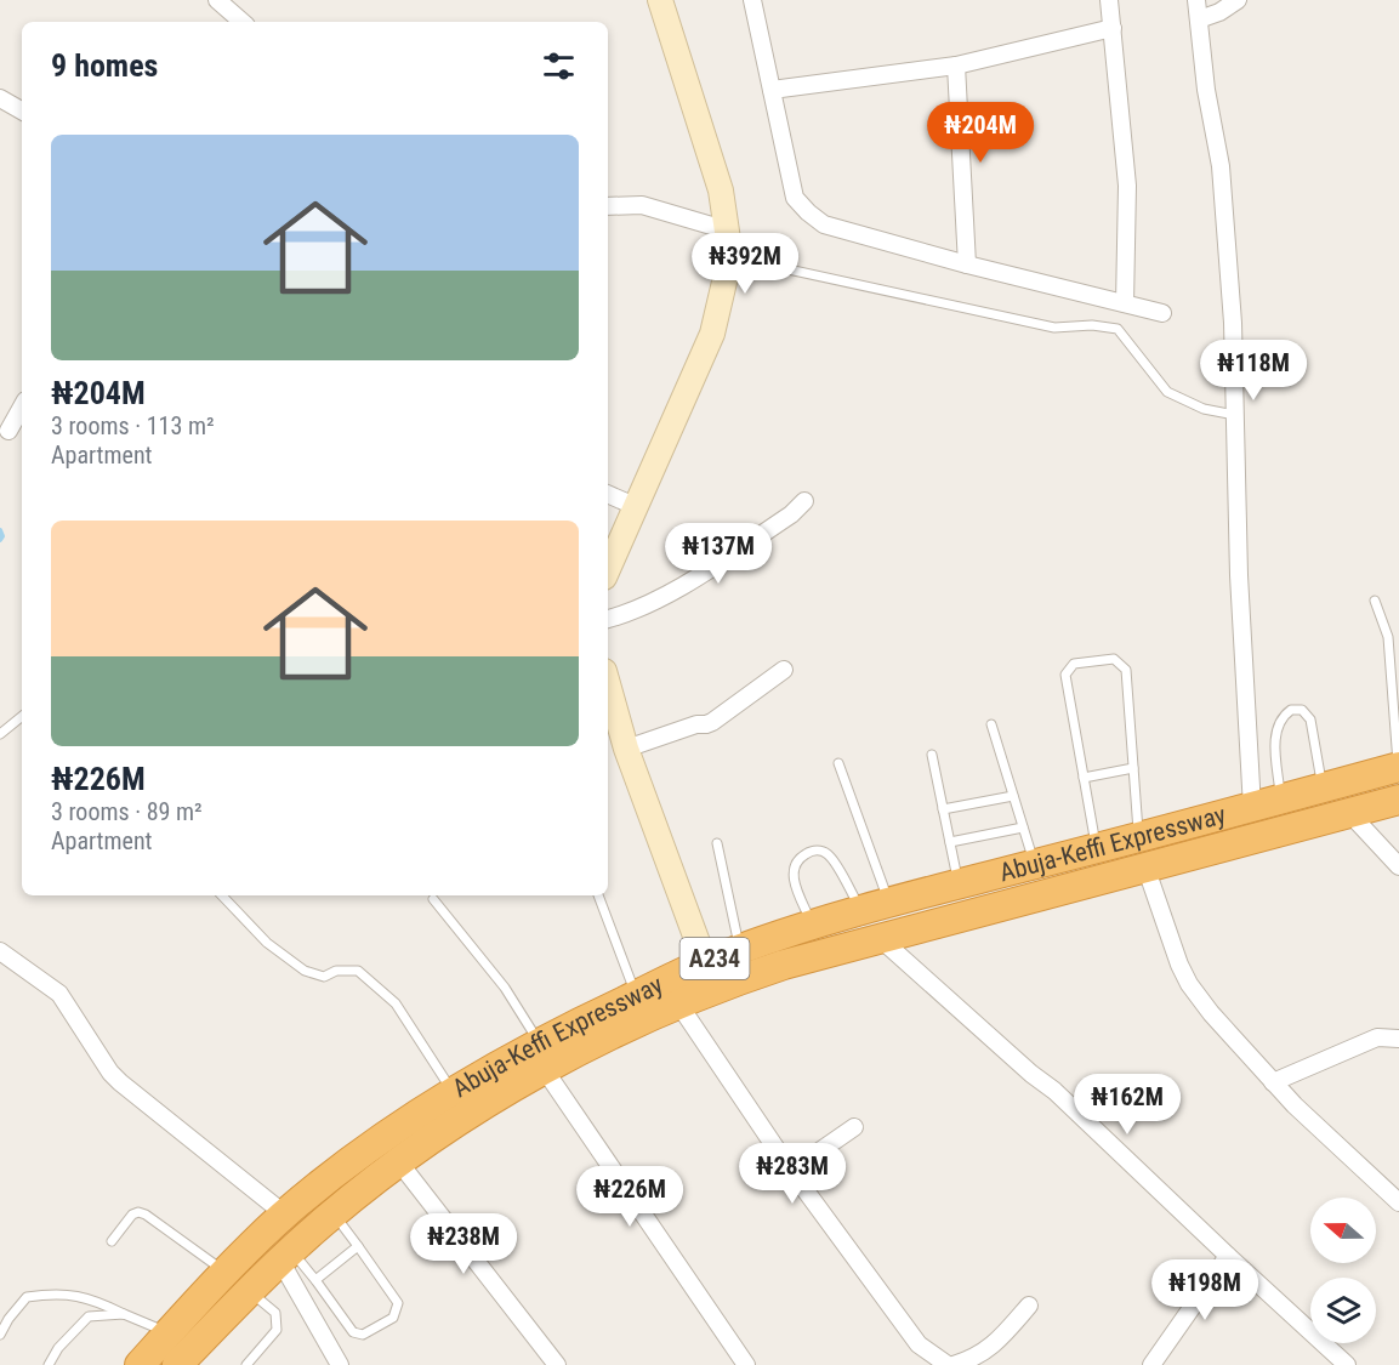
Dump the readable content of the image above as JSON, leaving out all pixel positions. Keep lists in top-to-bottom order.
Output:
{
  "streets": {
    "highway": ["Abuja-Keffi Expressway", "A234"]
  },
  "north": "left",
  "page": {
    "heading": "9 homes",
    "price": [
      "₦204M",
      "₦392M",
      "₦118M",
      "₦137M",
      "₦162M",
      "₦283M",
      "₦226M",
      "₦238M",
      "₦198M"
    ],
    "list": [
      {
        "name": "₦204M",
        "note": "3 rooms · 113 m² · Apartment"
      },
      {
        "name": "₦226M",
        "note": "3 rooms · 89 m² · Apartment"
      }
    ]
  }
}
